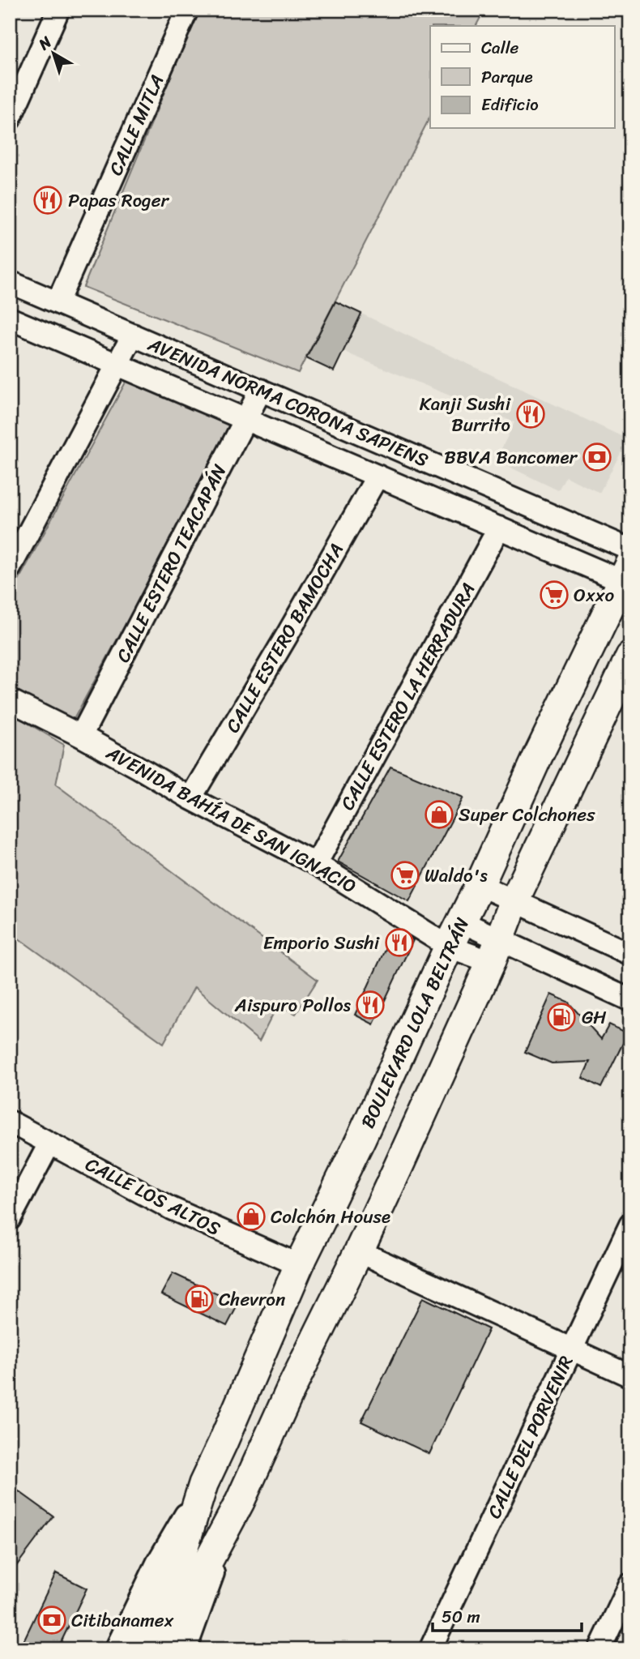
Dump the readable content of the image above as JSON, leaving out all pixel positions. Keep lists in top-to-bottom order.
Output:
{
  "streets": {
    "main road": ["BOULEVARD LOLA BELTRÁN"],
    "street": [
      "CALLE MITLA",
      "AVENIDA NORMA CORONA SAPIENS",
      "CALLE ESTERO TEACAPÁN",
      "CALLE ESTERO BAMOCHA",
      "CALLE ESTERO LA HERRADURA",
      "AVENIDA BAHÍA DE SAN IGNACIO",
      "CALLE LOS ALTOS",
      "CALLE DEL PORVENIR"
    ]
  },
  "crossings": [
    ["CALLE MITLA", "AVENIDA NORMA CORONA SAPIENS"],
    ["AVENIDA NORMA CORONA SAPIENS", "CALLE ESTERO TEACAPÁN"],
    ["AVENIDA NORMA CORONA SAPIENS", "CALLE ESTERO BAMOCHA"],
    ["AVENIDA NORMA CORONA SAPIENS", "CALLE ESTERO LA HERRADURA"],
    ["AVENIDA NORMA CORONA SAPIENS", "BOULEVARD LOLA BELTRÁN"],
    ["CALLE ESTERO TEACAPÁN", "AVENIDA BAHÍA DE SAN IGNACIO"],
    ["CALLE ESTERO BAMOCHA", "AVENIDA BAHÍA DE SAN IGNACIO"],
    ["CALLE ESTERO LA HERRADURA", "AVENIDA BAHÍA DE SAN IGNACIO"],
    ["AVENIDA BAHÍA DE SAN IGNACIO", "BOULEVARD LOLA BELTRÁN"],
    ["BOULEVARD LOLA BELTRÁN", "CALLE LOS ALTOS"]
  ],
  "places": {
    "restaurant": [
      "Papas Roger",
      "Kanji Sushi Burrito",
      "Emporio Sushi",
      "Aispuro Pollos"
    ],
    "bank": ["BBVA Bancomer", "Citibanamex"],
    "supermarket": ["Oxxo", "Waldo's"],
    "shop": ["Super Colchones", "Colchón House"],
    "fuel station": ["GH", "Chevron"]
  },
  "legend": ["Calle", "Parque", "Edificio"],
  "scale_bar": "50 m",
  "north": "top left"
}
